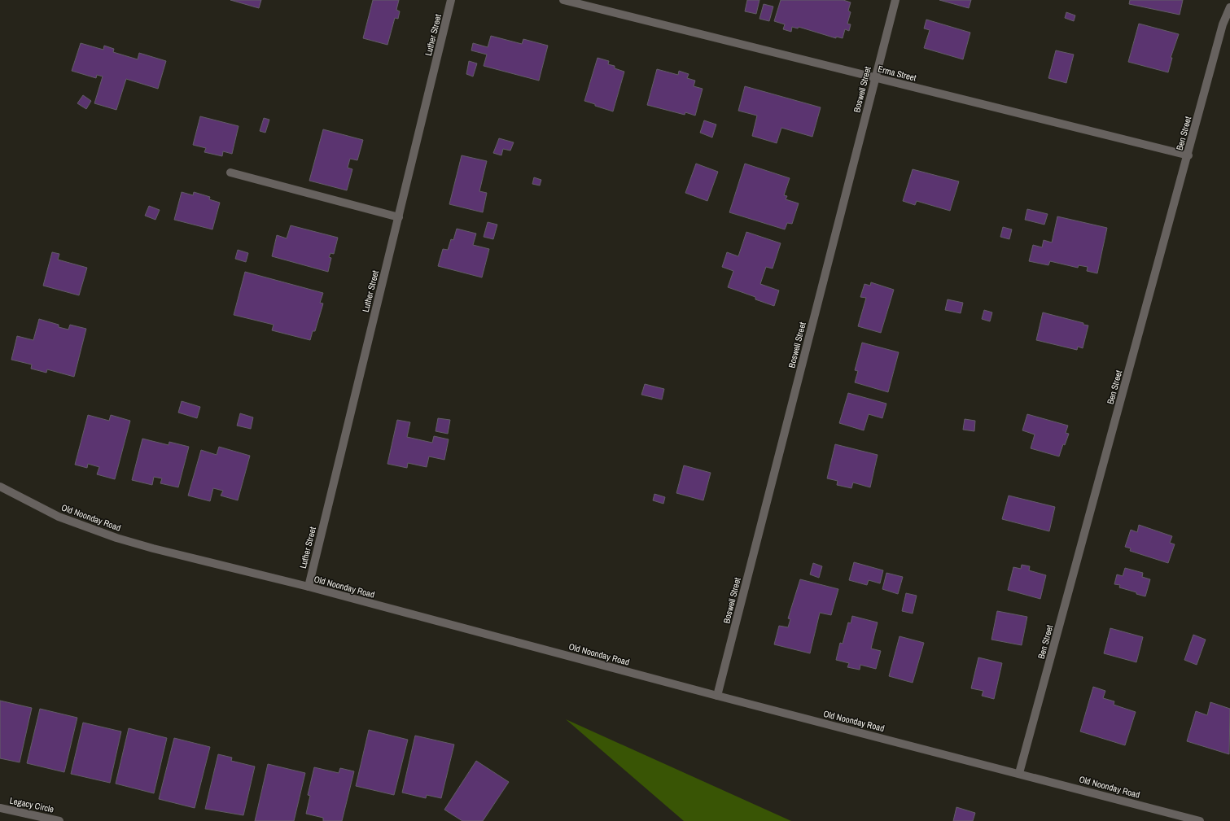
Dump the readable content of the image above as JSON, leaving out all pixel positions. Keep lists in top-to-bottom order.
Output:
{
  "streets": {
    "street": [
      "Luther Street",
      "Erma Street",
      "Boswell Street",
      "Ben Street",
      "Old Noonday Road",
      "Legacy Circle"
    ]
  },
  "crossings": [
    ["Luther Street", "Old Noonday Road"],
    ["Erma Street", "Boswell Street"],
    ["Erma Street", "Ben Street"],
    ["Boswell Street", "Old Noonday Road"],
    ["Ben Street", "Old Noonday Road"]
  ]
}
